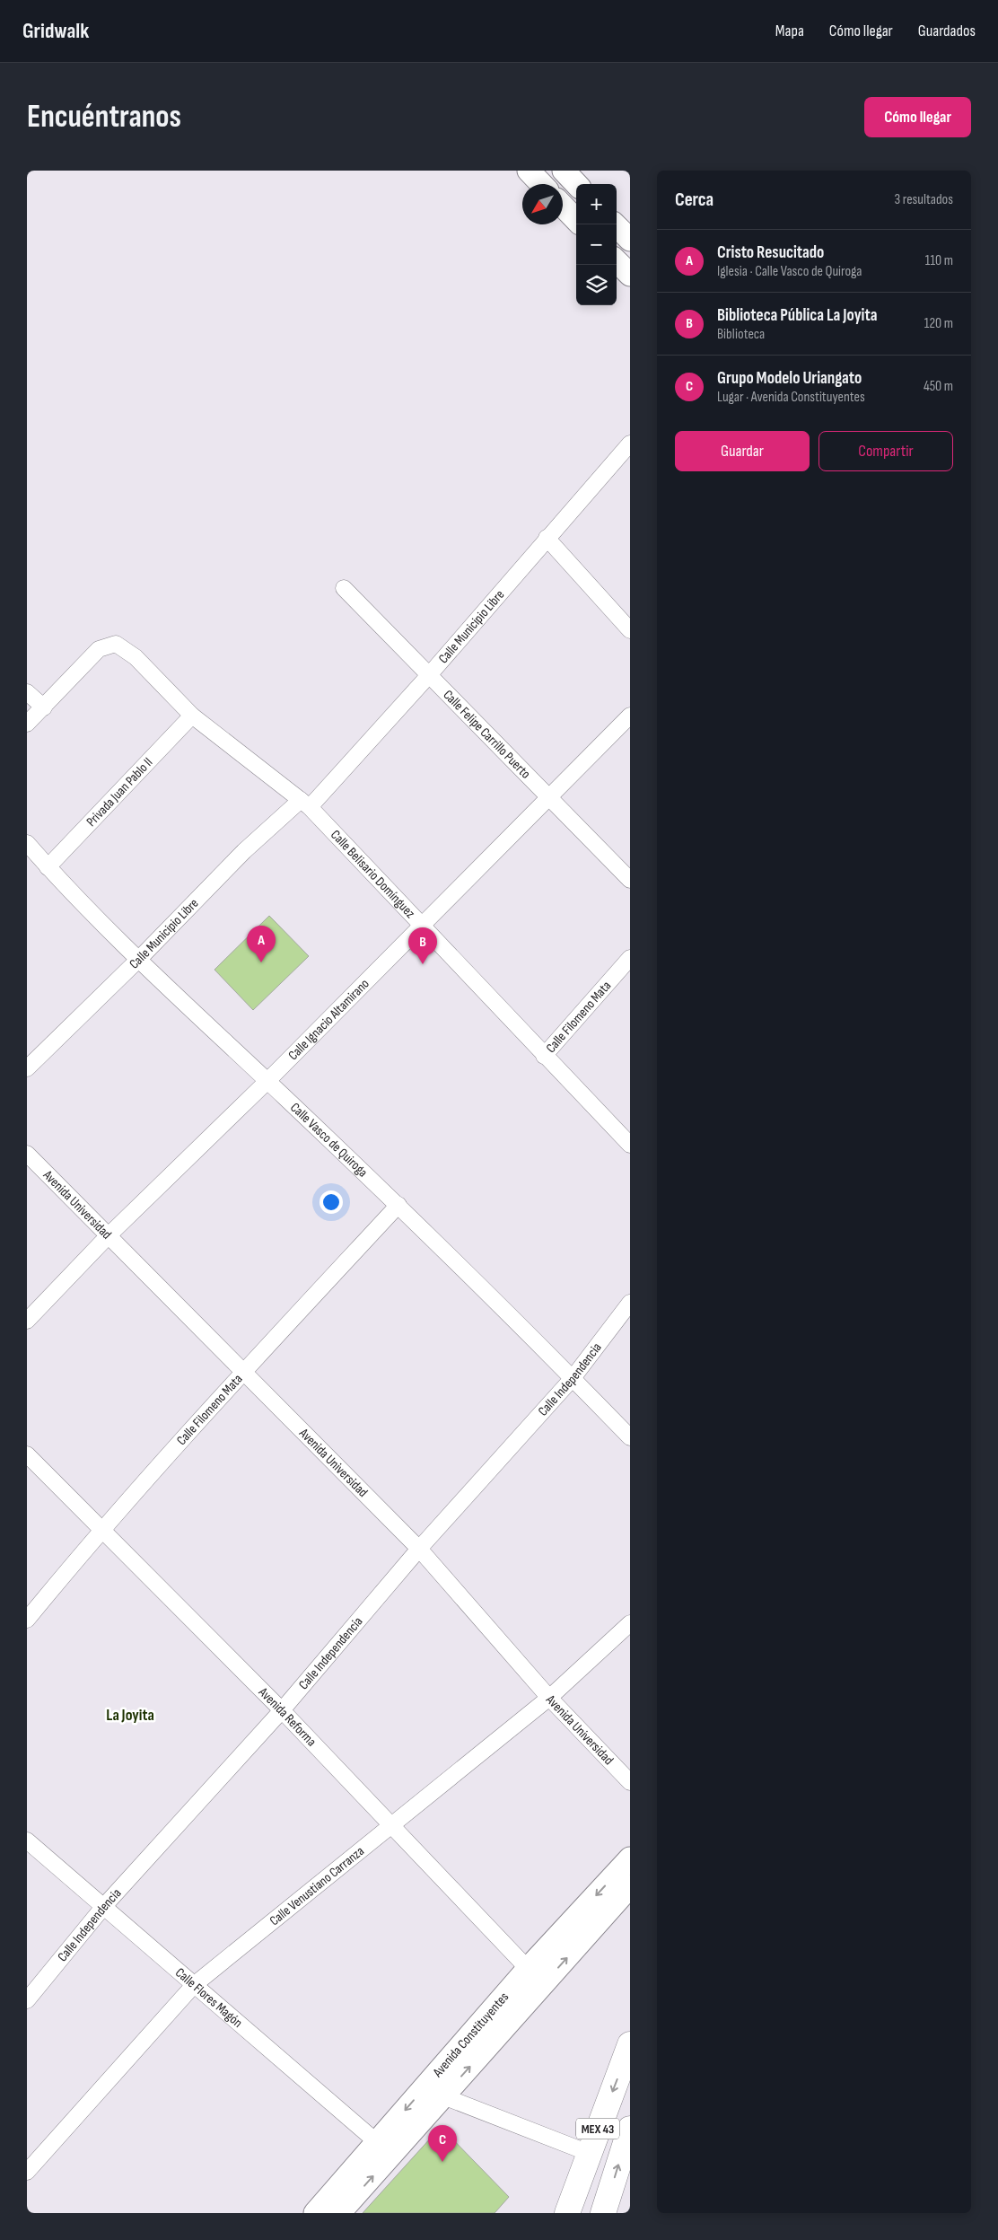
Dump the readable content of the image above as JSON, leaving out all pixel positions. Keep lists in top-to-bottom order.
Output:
{
  "streets": {
    "main road": ["MEX 43"],
    "street": [
      "Calle Municipio Libre",
      "Calle Felipe Carrillo Puerto",
      "Privada Juan Pablo II",
      "Calle Belisario Domínguez",
      "Calle Filomeno Mata",
      "Calle Ignacio Altamirano",
      "Calle Vasco de Quiroga",
      "Avenida Universidad",
      "Calle Independencia",
      "Avenida Reforma",
      "Calle Venustiano Carranza",
      "Calle Flores Magón",
      "Avenida Constituyentes"
    ]
  },
  "crossings": [
    ["Calle Municipio Libre", "Calle Felipe Carrillo Puerto"],
    ["Calle Municipio Libre", "Calle Belisario Domínguez"],
    ["Calle Municipio Libre", "Calle Vasco de Quiroga"],
    ["Calle Felipe Carrillo Puerto", "Calle Ignacio Altamirano"],
    ["Privada Juan Pablo II", "Calle Belisario Domínguez"],
    ["Privada Juan Pablo II", "Calle Vasco de Quiroga"],
    ["Calle Belisario Domínguez", "Calle Filomeno Mata"],
    ["Calle Belisario Domínguez", "Calle Ignacio Altamirano"],
    ["Calle Filomeno Mata", "Calle Vasco de Quiroga"],
    ["Calle Filomeno Mata", "Avenida Universidad"],
    ["Calle Filomeno Mata", "Avenida Reforma"],
    ["Calle Ignacio Altamirano", "Calle Vasco de Quiroga"],
    ["Calle Ignacio Altamirano", "Avenida Universidad"],
    ["Calle Vasco de Quiroga", "Calle Independencia"],
    ["Avenida Universidad", "Calle Independencia"],
    ["Avenida Universidad", "Calle Venustiano Carranza"],
    ["Calle Independencia", "Avenida Reforma"],
    ["Calle Independencia", "Calle Flores Magón"],
    ["Avenida Reforma", "Calle Venustiano Carranza"],
    ["Avenida Reforma", "Avenida Constituyentes"],
    ["Calle Venustiano Carranza", "Calle Flores Magón"],
    ["Calle Flores Magón", "Avenida Constituyentes"]
  ],
  "districts": ["La Joyita"],
  "north": "bottom left",
  "page": {
    "header": "Gridwalk",
    "nav": ["Mapa", "Cómo llegar", "Guardados"],
    "buttons": [
      "Cómo llegar",
      ["Guardar", "Compartir"]
    ],
    "title": "Encuéntranos",
    "heading": ["Cerca", "3 resultados"],
    "map_buttons": ["+", "−"],
    "list": [
      {
        "mark": "A",
        "name": "Cristo Resucitado",
        "note": "Iglesia · Calle Vasco de Quiroga",
        "value": "110 m"
      },
      {
        "mark": "B",
        "name": "Biblioteca Pública La Joyita",
        "note": "Biblioteca",
        "value": "120 m"
      },
      {
        "mark": "C",
        "name": "Grupo Modelo Uriangato",
        "note": "Lugar · Avenida Constituyentes",
        "value": "450 m"
      }
    ],
    "pins": ["A", "B", "C"]
  }
}
